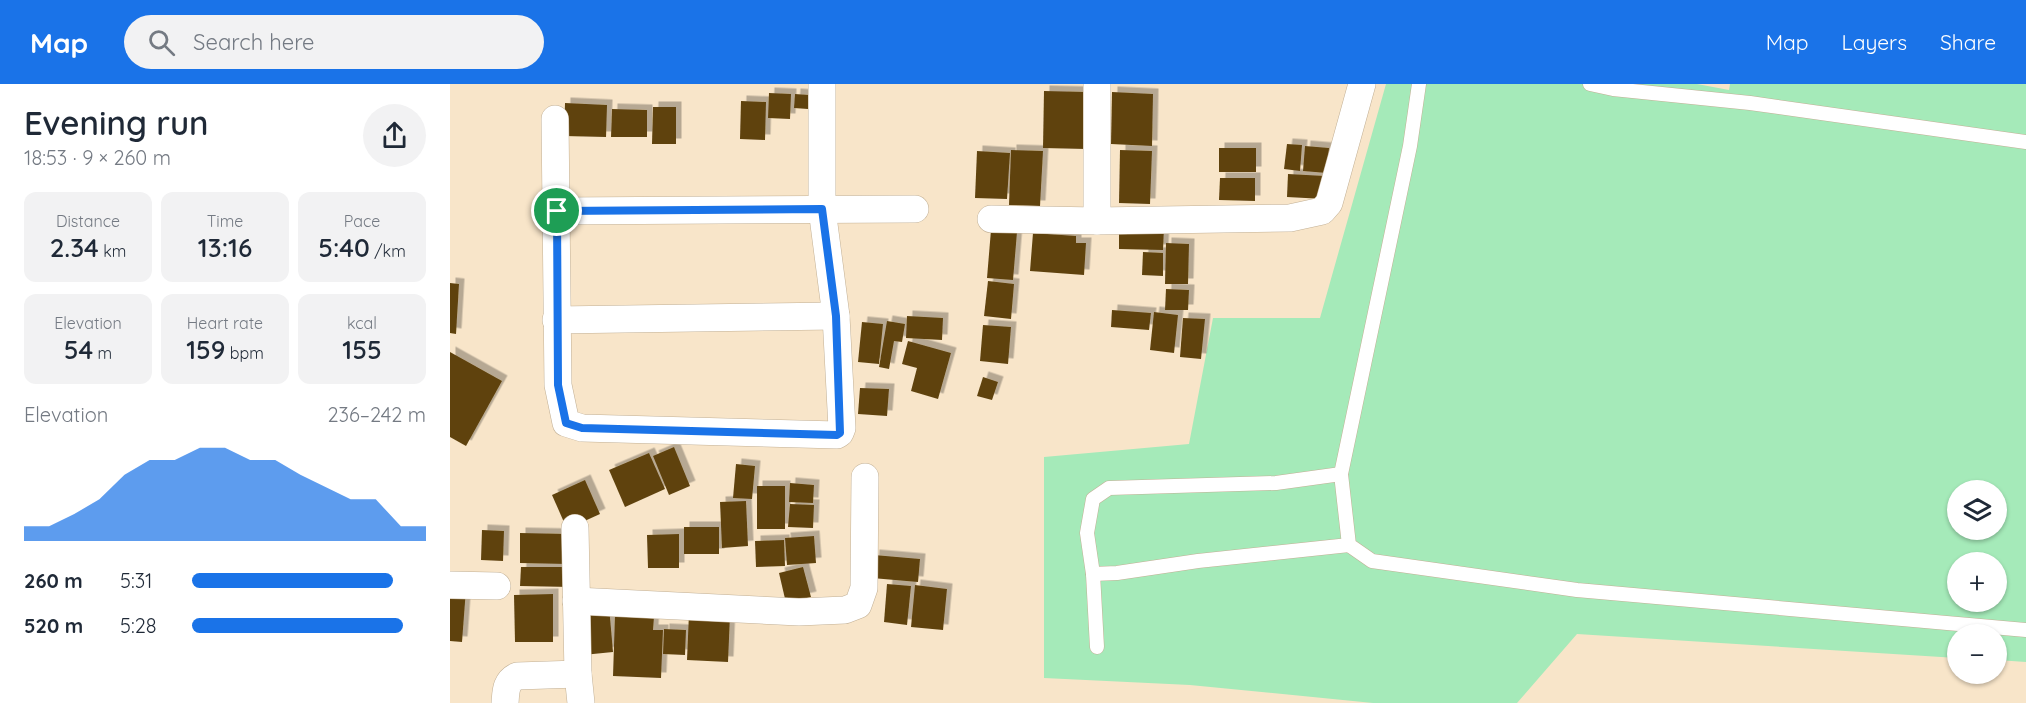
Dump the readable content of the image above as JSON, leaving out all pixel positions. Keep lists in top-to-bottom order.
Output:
{
  "page": {
    "header": "Map",
    "search": "Search here",
    "nav": ["Map", "Layers", "Share"],
    "heading": ["Evening run", "18:53 · 9 × 260 m"],
    "stats": [
      ["Distance", "2.34 km"],
      ["Time", "13:16"],
      ["Pace", "5:40 /km"],
      ["Elevation", "54 m"],
      ["Heart rate", "159 bpm"],
      ["kcal", "155"]
    ],
    "chart": ["Elevation", "236–242 m"],
    "map_buttons": ["+", "−"],
    "list": [
      {
        "name": "260 m",
        "note": "5:31"
      },
      {
        "name": "520 m",
        "note": "5:28"
      }
    ]
  }
}
